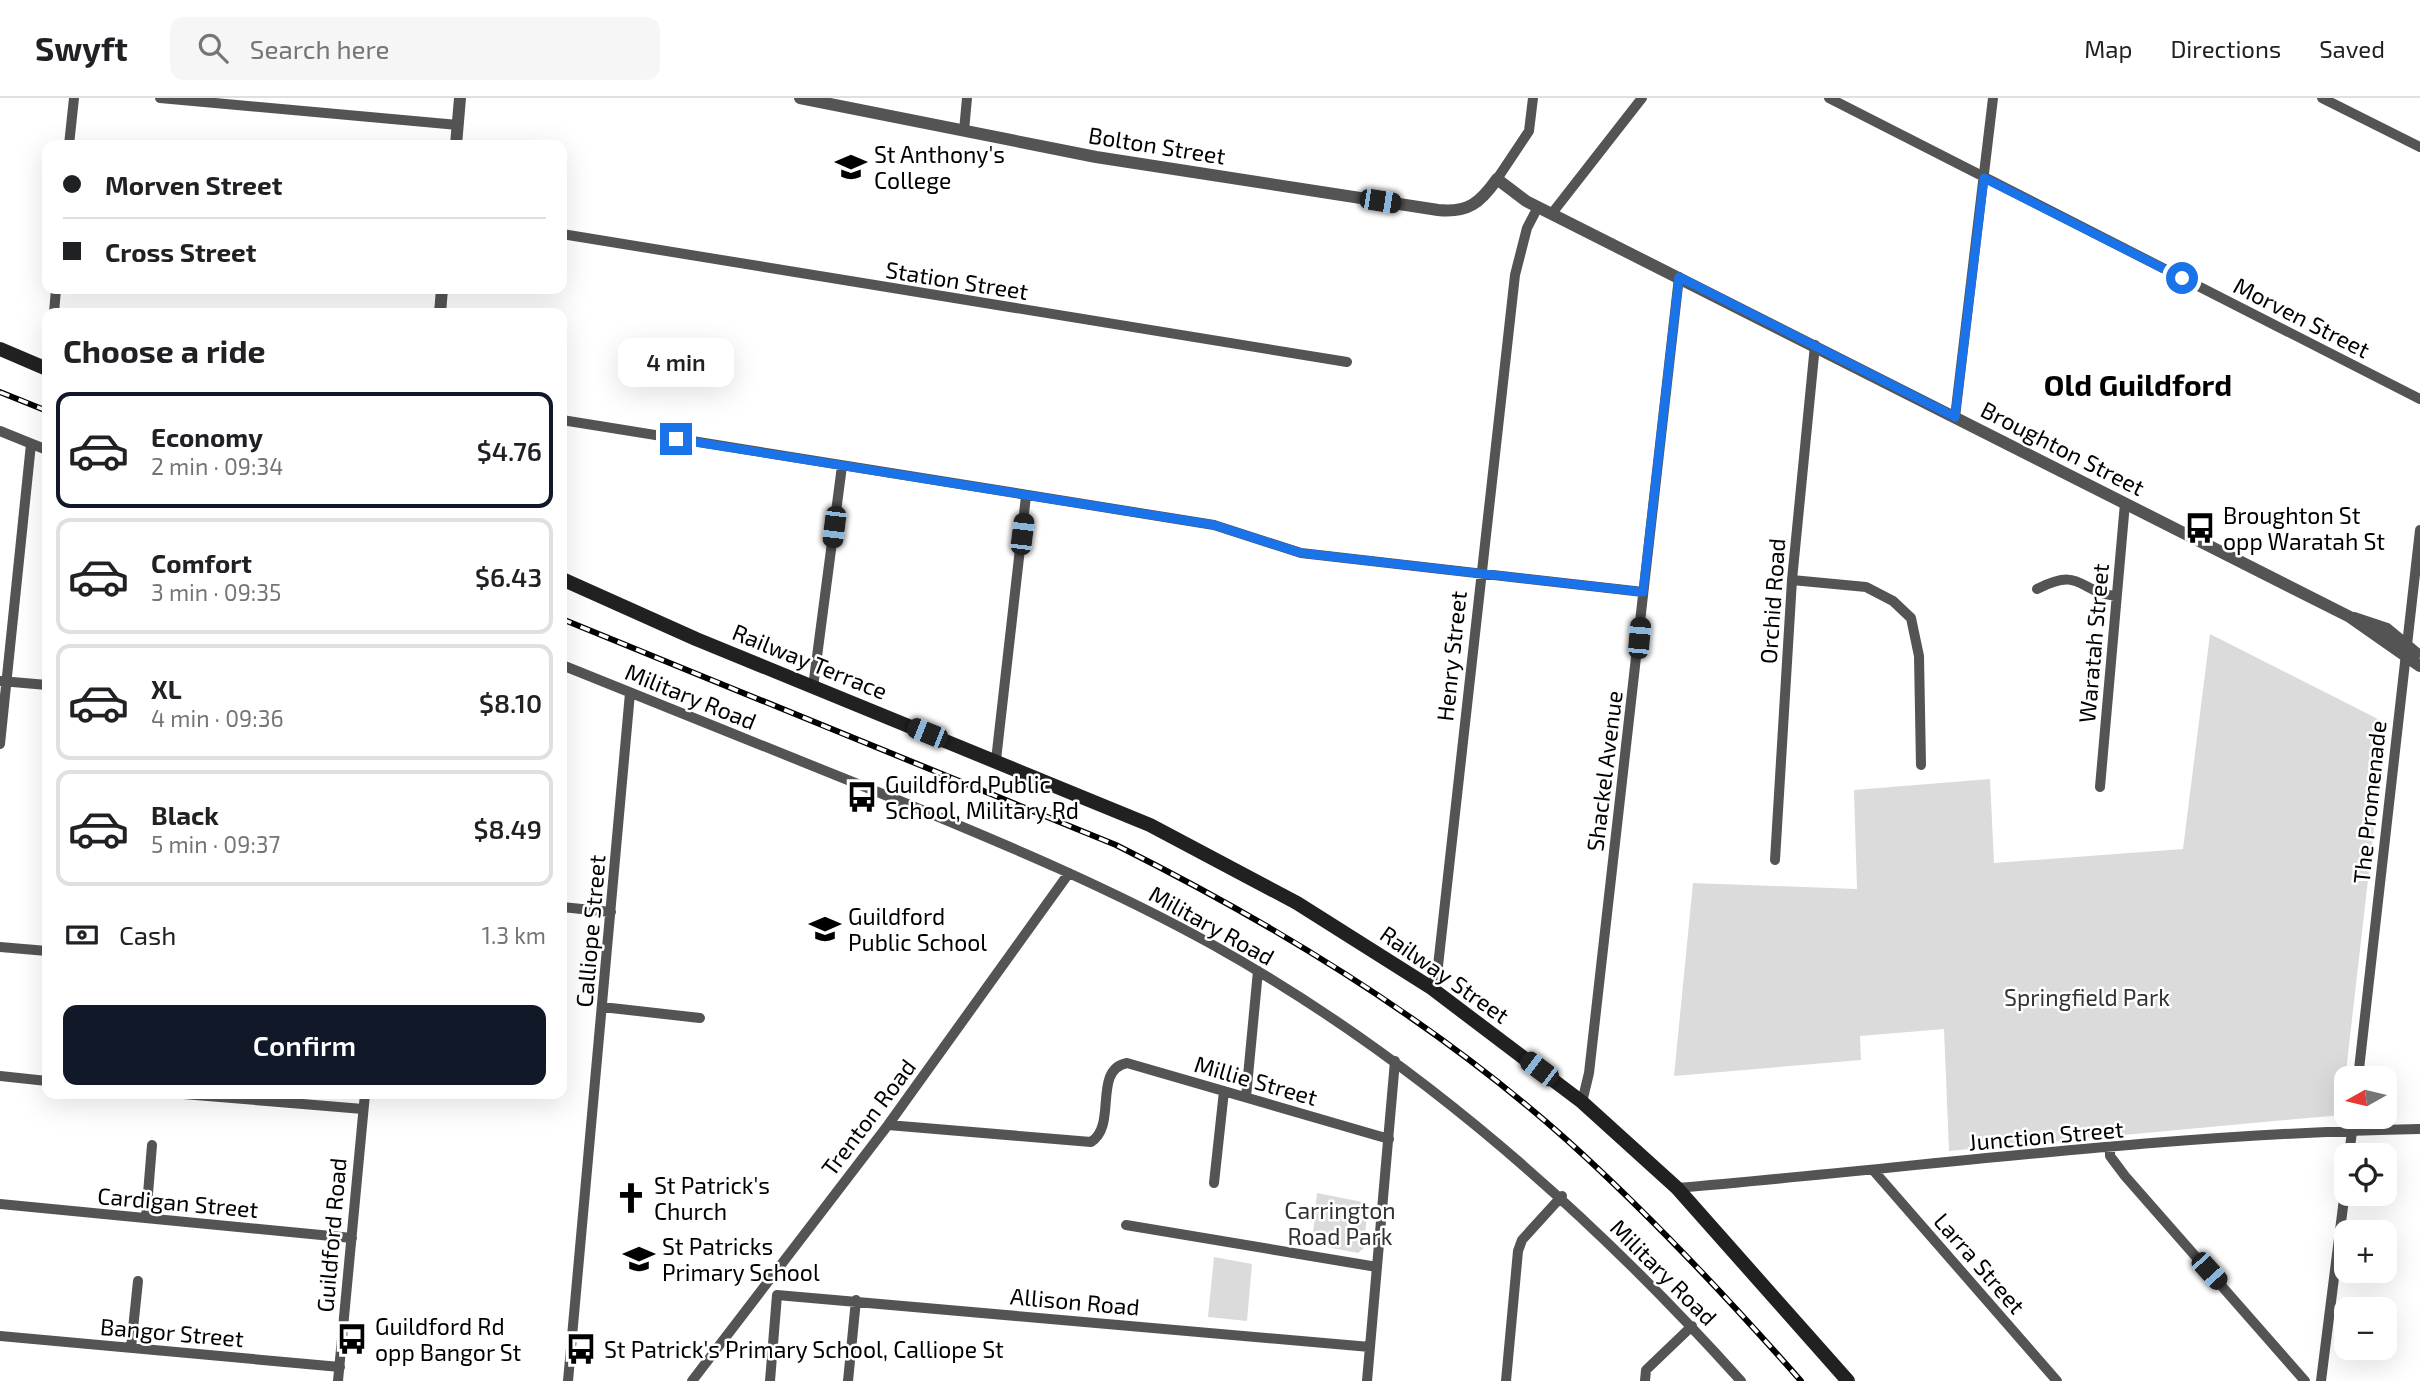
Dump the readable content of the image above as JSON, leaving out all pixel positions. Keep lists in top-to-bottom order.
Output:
{
  "streets": {
    "main road": ["Railway Terrace", "Railway Street"],
    "street": [
      "Bolton Street",
      "Station Street",
      "Morven Street",
      "Broughton Street",
      "Orchid Road",
      "Waratah Street",
      "Henry Street",
      "Military Road",
      "Shackel Avenue",
      "The Promenade",
      "Calliope Street",
      "Millie Street",
      "Trenton Road",
      "Junction Street",
      "Cardigan Street",
      "Guildford Road",
      "Larra Street",
      "Allison Road",
      "Bangor Street"
    ]
  },
  "crossings": [
    ["Bolton Street", "Broughton Street"],
    ["Broughton Street", "Orchid Road"],
    ["Broughton Street", "Waratah Street"],
    ["Broughton Street", "Henry Street"],
    ["Broughton Street", "Shackel Avenue"],
    ["Broughton Street", "The Promenade"],
    ["Henry Street", "Railway Street"],
    ["Railway Terrace", "Railway Street"],
    ["Military Road", "Calliope Street"],
    ["Military Road", "Trenton Road"],
    ["Shackel Avenue", "Railway Street"],
    ["Railway Street", "Junction Street"],
    ["Millie Street", "Trenton Road"],
    ["Junction Street", "Larra Street"],
    ["Cardigan Street", "Guildford Road"],
    ["Guildford Road", "Bangor Street"]
  ],
  "districts": ["Old Guildford"],
  "parks": ["Springfield Park", "Carrington Road Park"],
  "places": {
    "school or university": ["St Anthony's College", "Guildford Public School", "St Patricks Primary School"],
    "bus stop": [
      "Broughton St opp Waratah St",
      "Guildford Public School, Military Rd",
      "Guildford Rd opp Bangor St",
      "St Patrick's Primary School, Calliope St"
    ],
    "church": ["St Patrick's Church"]
  },
  "north": "left",
  "page": {
    "header": "Swyft",
    "search": "Search here",
    "nav": ["Map", "Directions", "Saved"],
    "banner": ["Morven Street", "Cross Street"],
    "heading": "Choose a ride",
    "bubble": "4 min",
    "list": [
      {
        "name": "Economy",
        "note": "2 min · 09:34",
        "value": "$4.76"
      },
      {
        "name": "Comfort",
        "note": "3 min · 09:35",
        "value": "$6.43"
      },
      {
        "name": "XL",
        "note": "4 min · 09:36",
        "value": "$8.10"
      },
      {
        "name": "Black",
        "note": "5 min · 09:37",
        "value": "$8.49"
      }
    ],
    "pay": ["Cash", "1.3 km"],
    "buttons": "Confirm",
    "map_buttons": ["+", "−"]
  }
}
